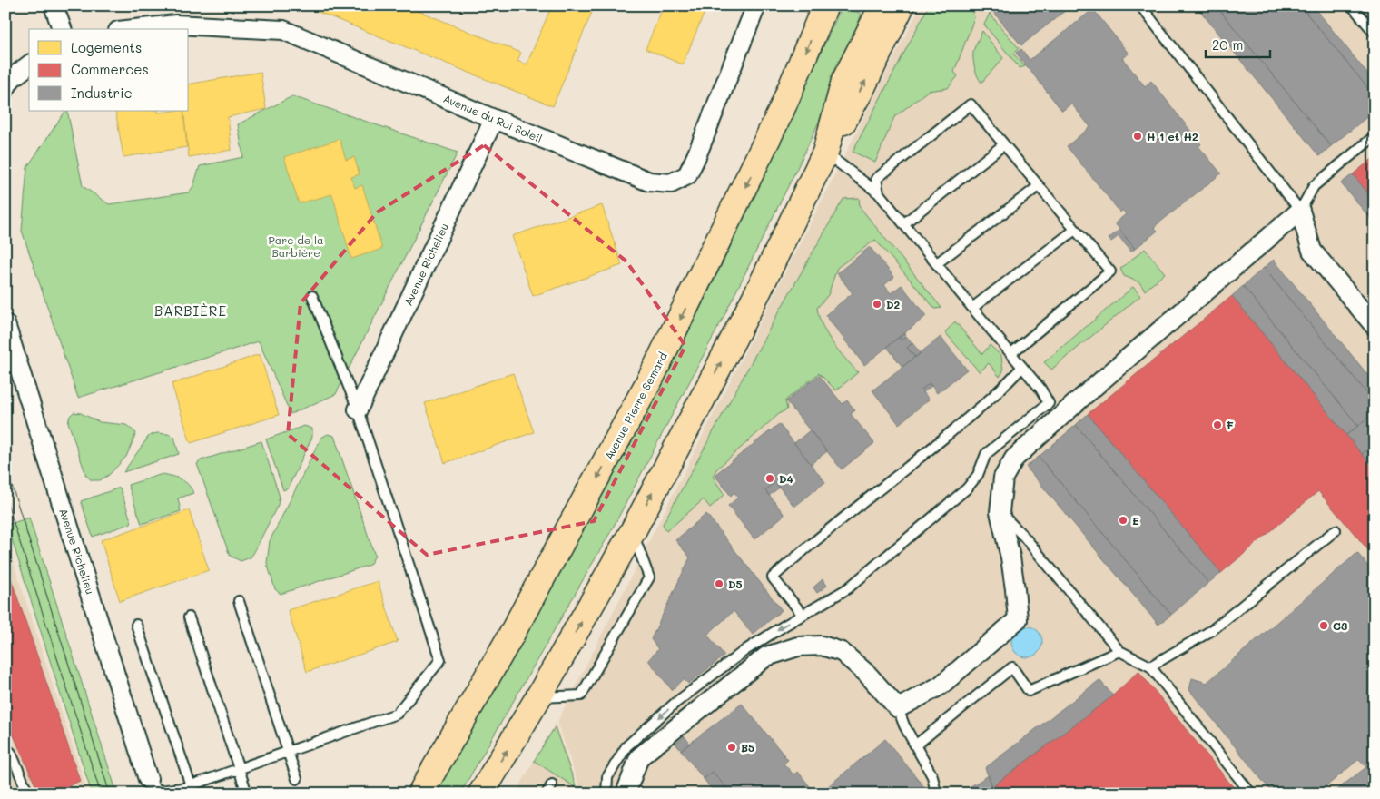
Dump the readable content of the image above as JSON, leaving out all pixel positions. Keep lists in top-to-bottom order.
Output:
{
  "streets": {
    "main road": ["Avenue Pierre Semard"],
    "street": ["Avenue du Roi Soleil", "Avenue Richelieu"]
  },
  "crossings": [
    ["Avenue du Roi Soleil", "Avenue Richelieu"]
  ],
  "districts": ["BARBIÈRE"],
  "parks": ["Parc de la Barbière"],
  "places": [
    "H 1 et H2",
    "D2",
    "F",
    "D4",
    "E",
    "D5",
    "C3",
    "B5"
  ],
  "legend": ["Logements", "Commerces", "Industrie"],
  "scale_bar": "20 m"
}
